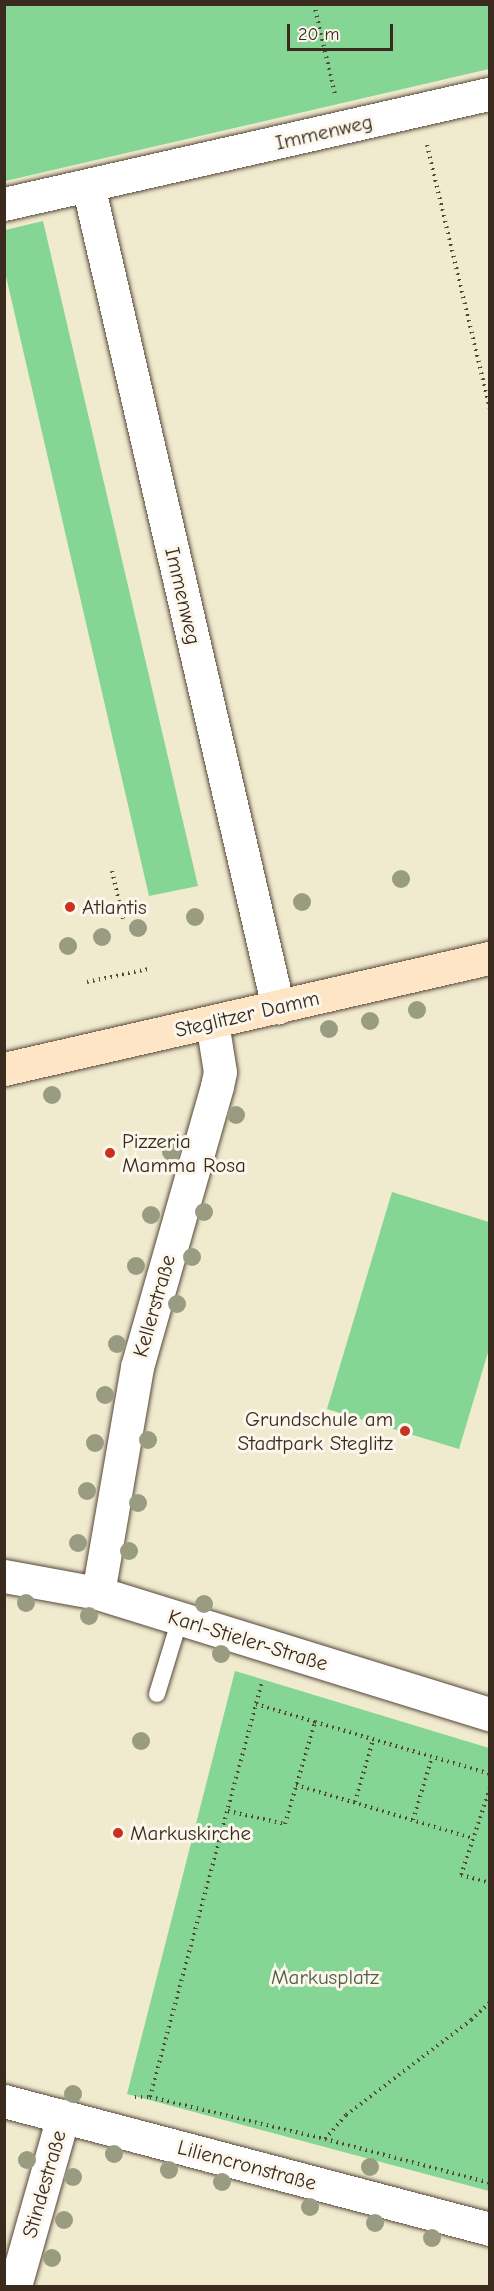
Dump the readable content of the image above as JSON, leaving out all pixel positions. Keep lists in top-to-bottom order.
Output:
{
  "streets": {
    "main road": ["Steglitzer Damm"],
    "street": [
      "Immenweg",
      "Kellerstraße",
      "Karl-Stieler-Straße",
      "Liliencronstraße",
      "Stindestraße"
    ]
  },
  "crossings": [
    ["Immenweg", "Steglitzer Damm"],
    ["Steglitzer Damm", "Kellerstraße"],
    ["Kellerstraße", "Karl-Stieler-Straße"],
    ["Liliencronstraße", "Stindestraße"]
  ],
  "parks": ["Markusplatz"],
  "places": [
    "Atlantis",
    "Pizzeria Mamma Rosa",
    "Grundschule am Stadtpark Steglitz",
    "Markuskirche"
  ],
  "scale_bar": "20 m"
}
